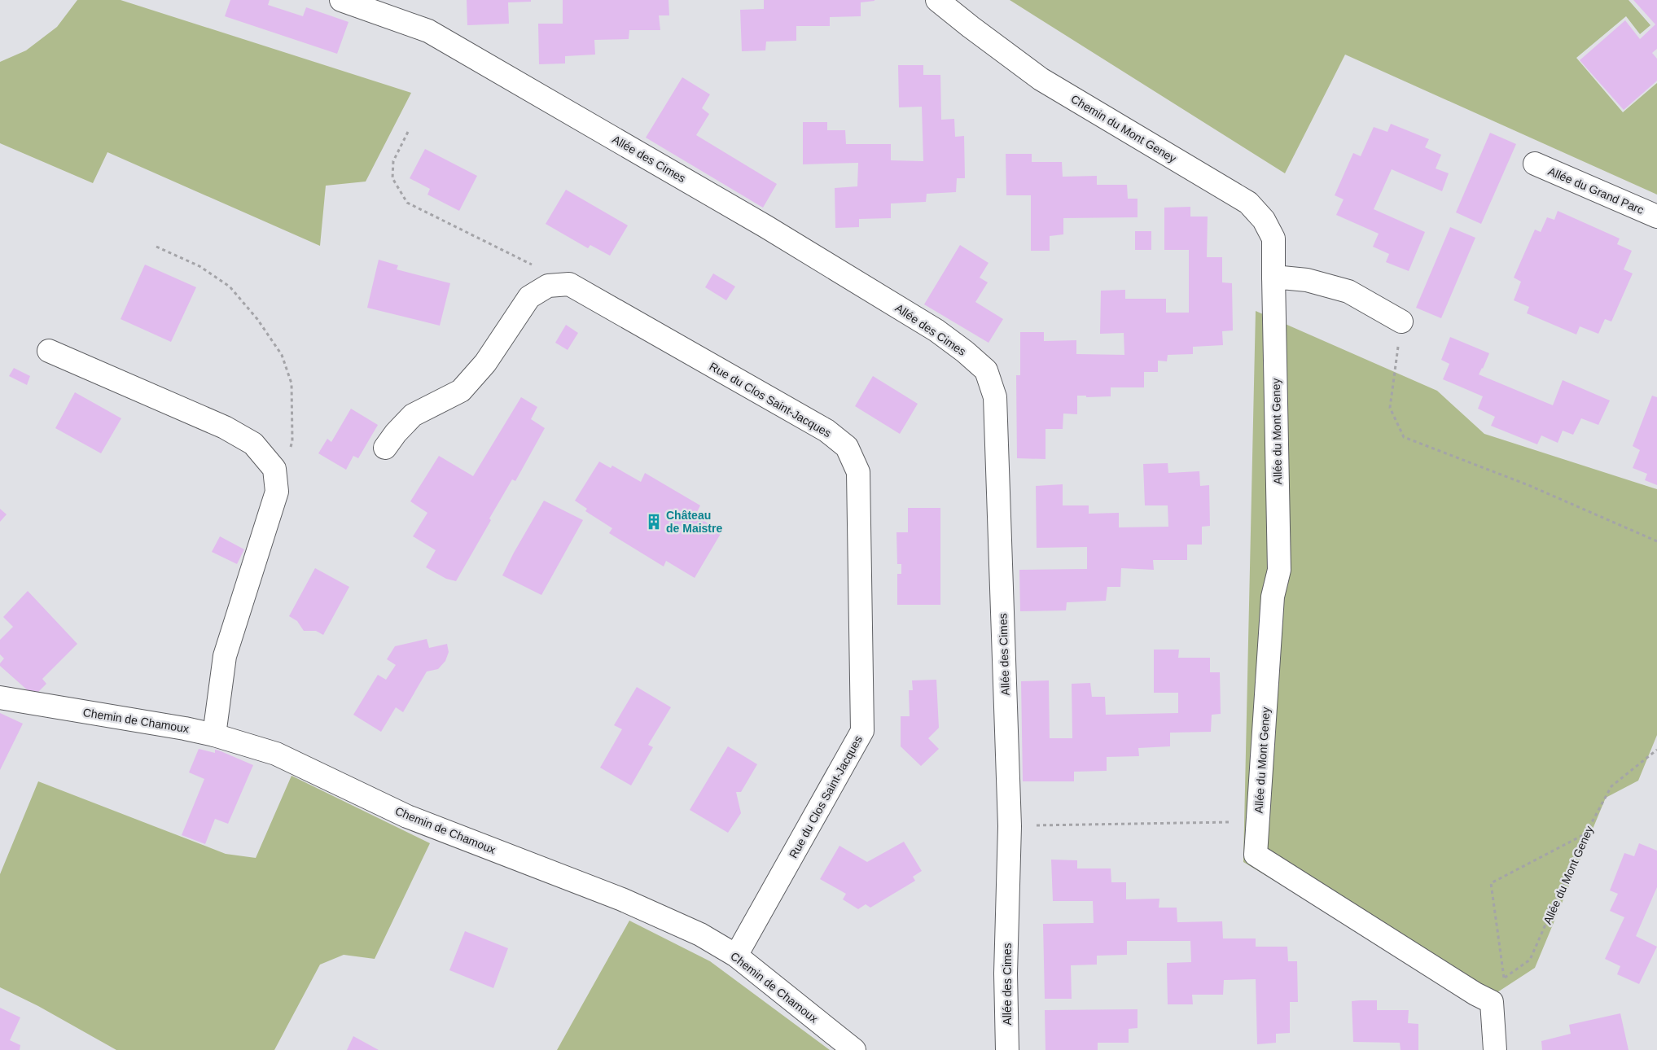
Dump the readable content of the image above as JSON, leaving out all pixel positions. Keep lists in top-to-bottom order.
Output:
{
  "streets": {
    "street": [
      "Chemin du Mont Geney",
      "Allée des Cimes",
      "Allée du Grand Parc",
      "Rue du Clos Saint-Jacques",
      "Allée du Mont Geney",
      "Chemin de Chamoux"
    ]
  },
  "crossings": [
    ["Chemin du Mont Geney", "Allée du Mont Geney"],
    ["Rue du Clos Saint-Jacques", "Chemin de Chamoux"]
  ],
  "places": {
    "building": ["Château de Maistre"]
  }
}
